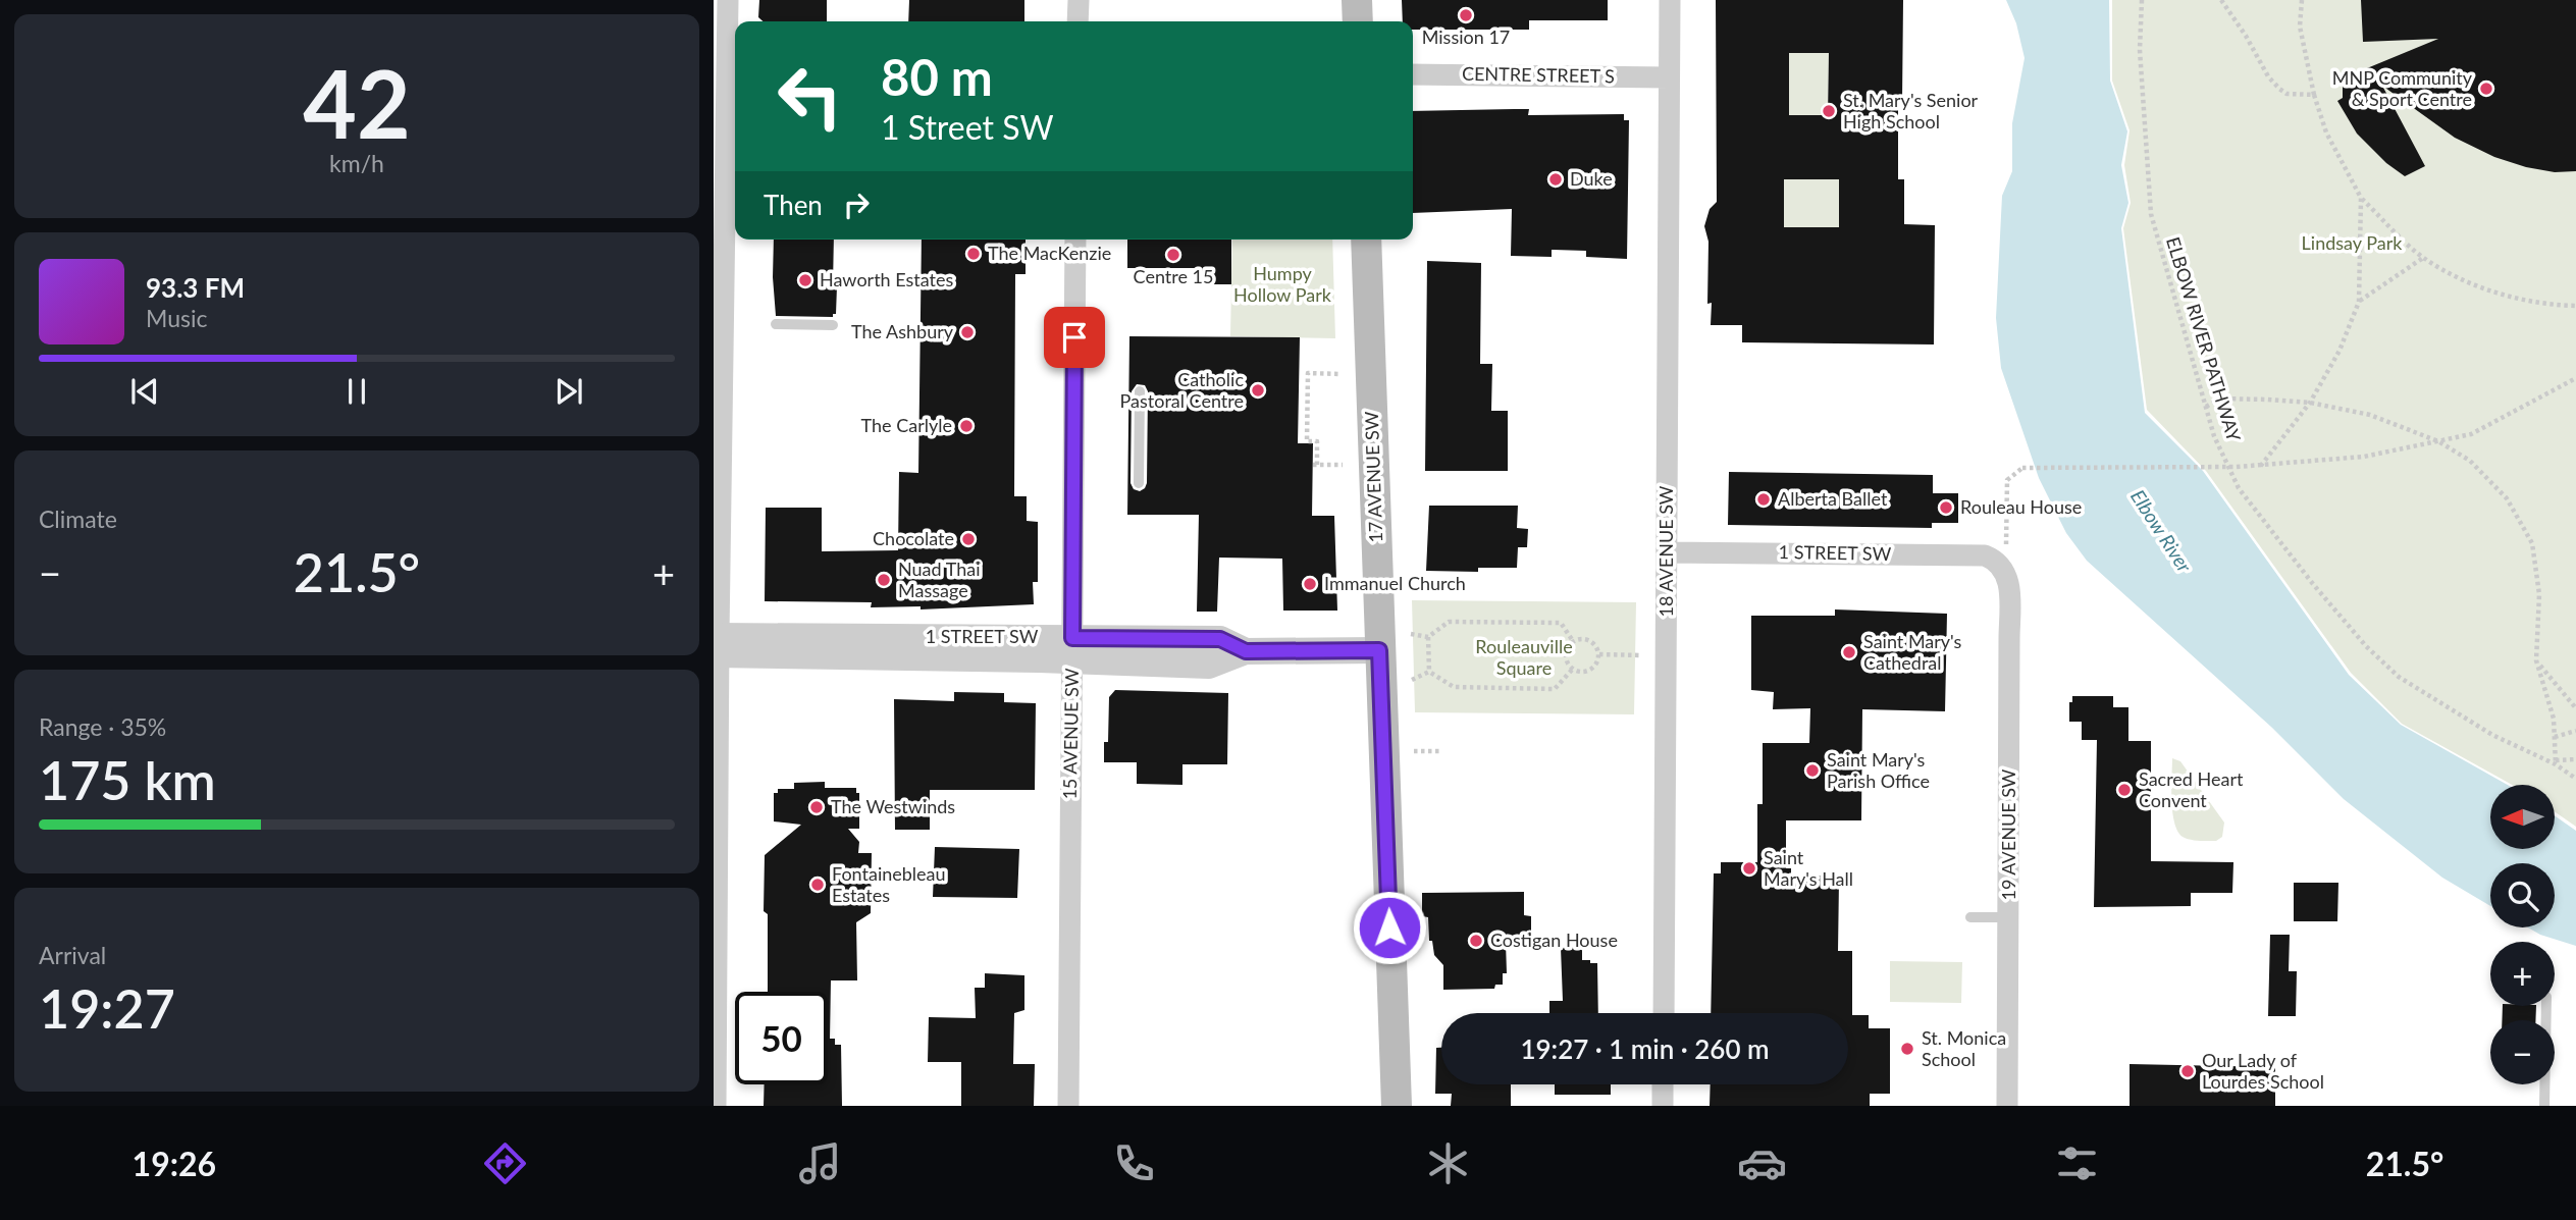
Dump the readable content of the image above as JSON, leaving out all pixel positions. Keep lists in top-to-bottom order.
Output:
{
  "streets": {
    "main road": ["17 AVENUE SW"],
    "street": [
      "CENTRE STREET S",
      "18 AVENUE SW",
      "1 STREET SW",
      "15 AVENUE SW",
      "19 AVENUE SW"
    ],
    "path": ["ELBOW RIVER PATHWAY"]
  },
  "crossings": [
    ["CENTRE STREET S", "18 AVENUE SW"],
    ["17 AVENUE SW", "1 STREET SW"],
    ["18 AVENUE SW", "1 STREET SW"],
    ["1 STREET SW", "15 AVENUE SW"],
    ["1 STREET SW", "19 AVENUE SW"]
  ],
  "water": ["Elbow River"],
  "parks": ["Lindsay Park", "Humpy Hollow Park", "Rouleauville Square"],
  "places": [
    "Mission 17",
    "MNP Community & Sport Centre",
    "St. Mary's Senior High School",
    "Duke",
    "The MacKenzie",
    "Centre 15",
    "Haworth Estates",
    "The Ashbury",
    "Catholic Pastoral Centre",
    "The Carlyle",
    "Alberta Ballet",
    "Rouleau House",
    "Chocolate",
    "Nuad Thai Massage",
    "Immanuel Church",
    "Saint Mary's Cathedral",
    "Saint Mary's Parish Office",
    "Sacred Heart Convent",
    "The Westwinds",
    "Saint Mary's Hall",
    "Fontainebleau Estates",
    "Costigan House",
    "St. Monica School",
    "Our Lady of Lourdes School"
  ],
  "north": "left",
  "page": {
    "tile": [
      ["42", "km/h"],
      "Climate",
      ["Range · 35%", "175 km"],
      ["Arrival", "19:27"]
    ],
    "turn": ["80 m", "1 Street SW"],
    "then": "Then",
    "song": ["93.3 FM", "Music"],
    "heat": ["−", "21.5°", "+"],
    "map_buttons": ["+", "−"],
    "limit": "50",
    "trip": "19:27 · 1 min · 260 m",
    "tabs": ["19:26", "21.5°"]
  }
}
